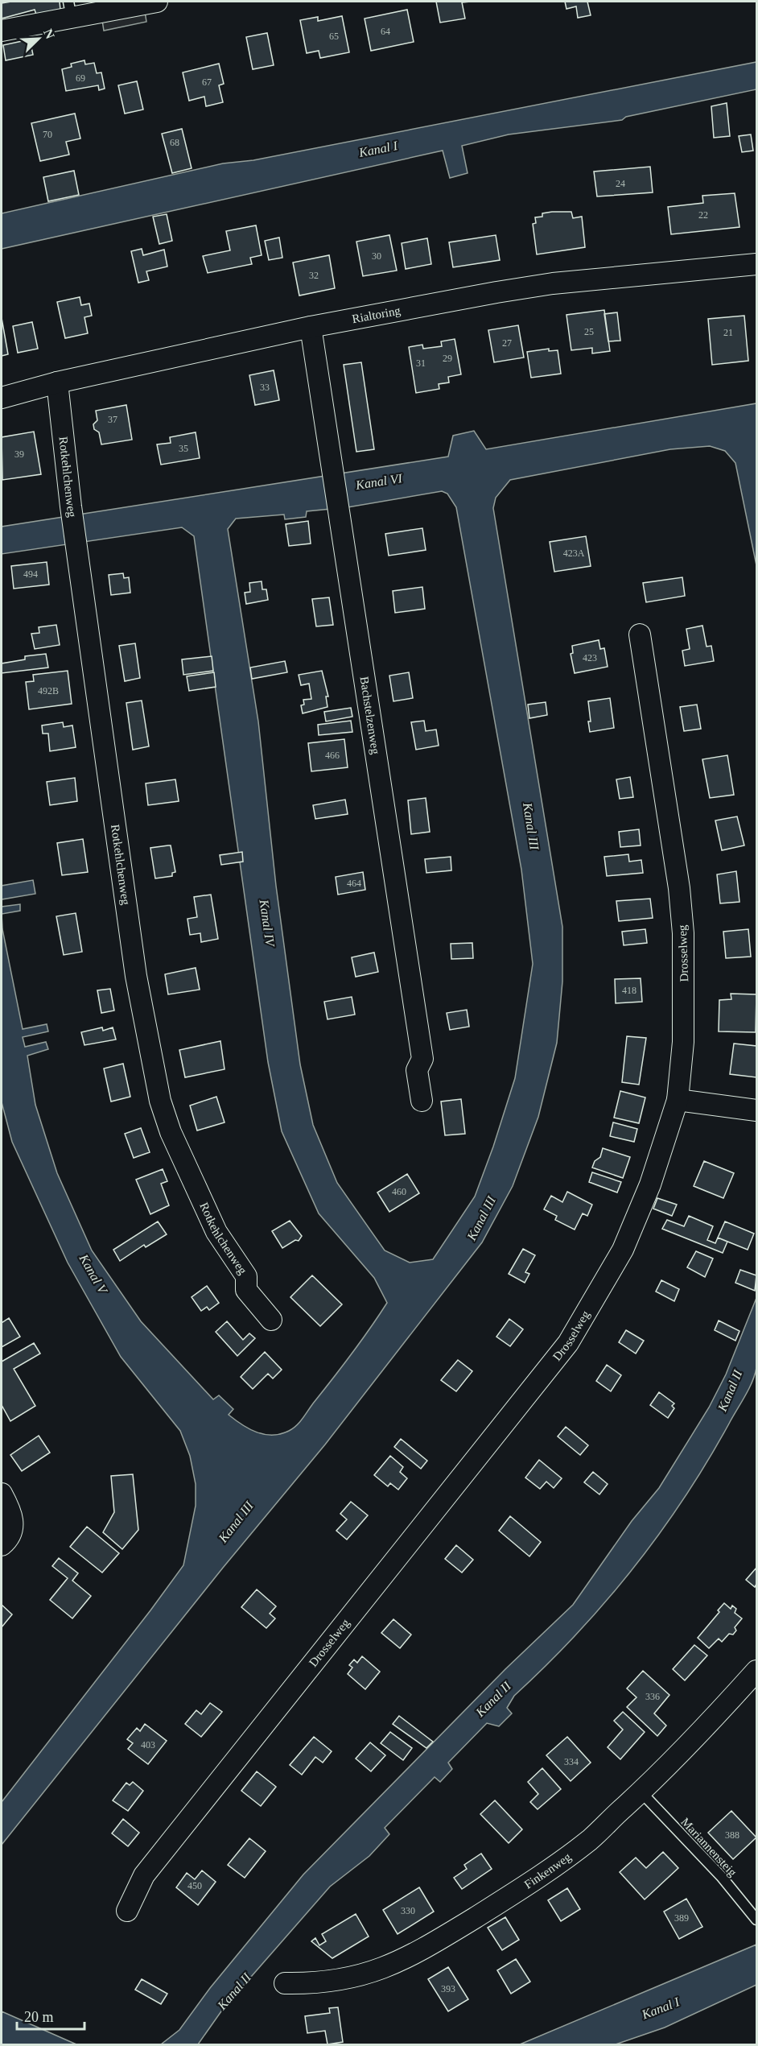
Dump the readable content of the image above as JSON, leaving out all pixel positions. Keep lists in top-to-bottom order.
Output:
{
  "streets": {
    "street": [
      "Rialtoring",
      "Rotkehlchenweg",
      "Bachstelzenweg",
      "Drosselweg",
      "Finkenweg"
    ],
    "lane": ["Mariannensteig"]
  },
  "crossings": [
    ["Rialtoring", "Rotkehlchenweg"],
    ["Rialtoring", "Bachstelzenweg"],
    ["Mariannensteig", "Finkenweg"]
  ],
  "water": [
    "Kanal I",
    "Kanal VI",
    "Kanal III",
    "Kanal IV",
    "Kanal V",
    "Kanal II"
  ],
  "house_numbers": [
    "64",
    "65",
    "69",
    "67",
    "70",
    "68",
    "24",
    "22",
    "30",
    "32",
    "25",
    "21",
    "27",
    "29",
    "31",
    "33",
    "37",
    "35",
    "39",
    "423A",
    "494",
    "423",
    "492B",
    "466",
    "464",
    "418",
    "460",
    "336",
    "403",
    "334",
    "388",
    "450",
    "330",
    "389",
    "393"
  ],
  "scale_bar": "20 m",
  "north": "top right"
}
